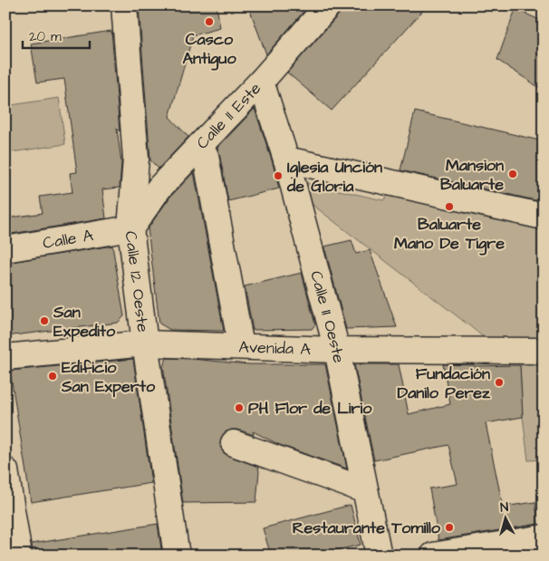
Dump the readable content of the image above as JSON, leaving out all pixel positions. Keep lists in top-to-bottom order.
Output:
{
  "streets": {
    "street": [
      "Calle 11 Este",
      "Calle A",
      "Calle 12 Oeste",
      "Calle 11 Oeste",
      "Avenida A"
    ]
  },
  "crossings": [
    ["Calle 11 Este", "Calle A"],
    ["Calle 11 Este", "Calle 12 Oeste"],
    ["Calle 11 Este", "Calle 11 Oeste"],
    ["Calle A", "Calle 12 Oeste"],
    ["Calle 12 Oeste", "Avenida A"],
    ["Calle 11 Oeste", "Avenida A"]
  ],
  "places": [
    "Casco Antiguo",
    "Mansion Baluarte",
    "Iglesia Unción de Gloria",
    "Baluarte Mano De Tigre",
    "San Expedito",
    "Edificio San Experto",
    "Fundación Danilo Perez",
    "PH Flor de Lirio",
    "Restaurante Tomillo"
  ],
  "scale_bar": "20 m",
  "north": "top"
}
